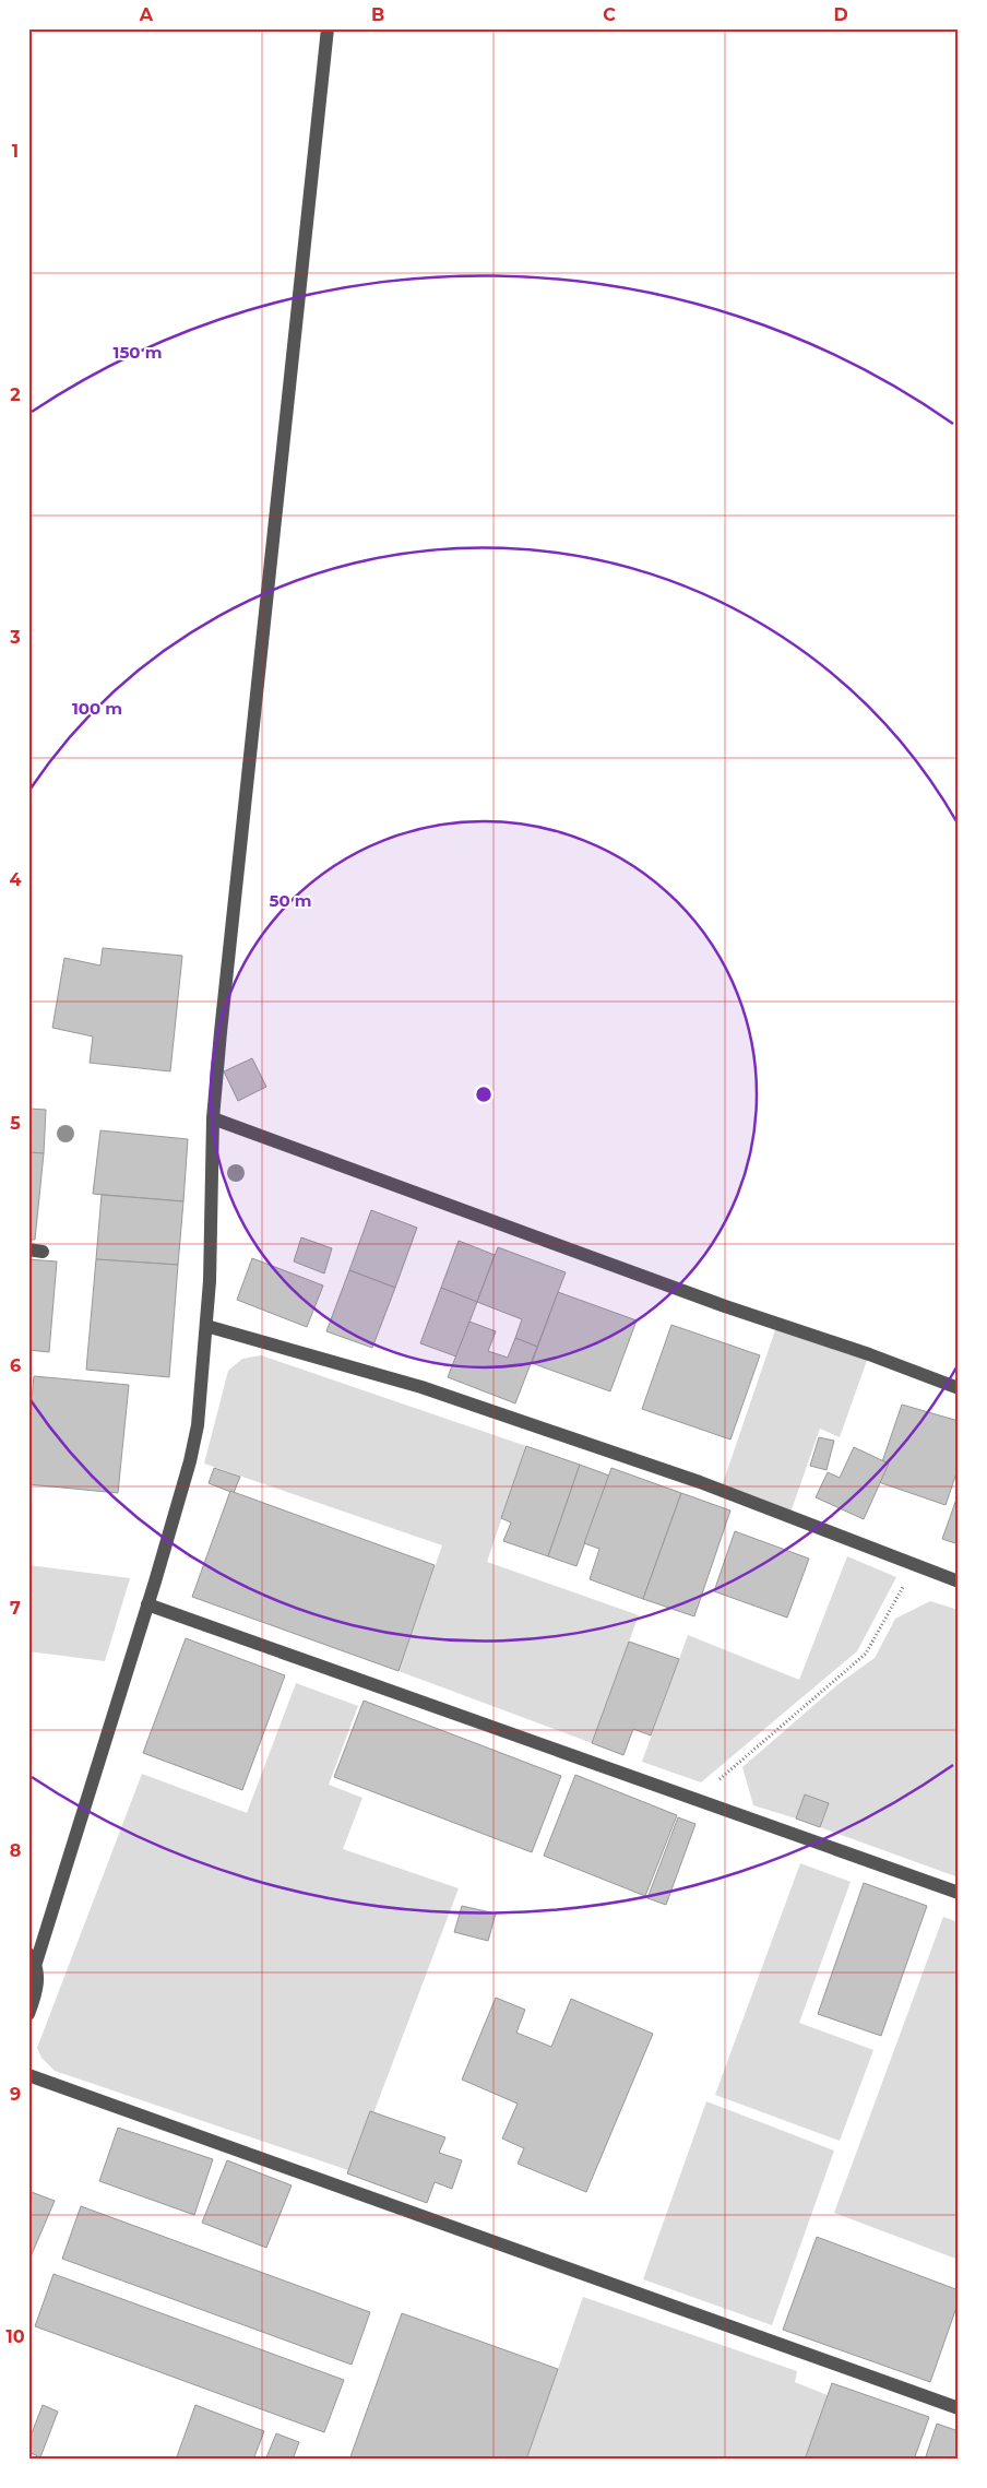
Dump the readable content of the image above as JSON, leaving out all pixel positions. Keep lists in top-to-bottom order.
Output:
{
  "grid": {
    "columns": [
      "A",
      "B",
      "C",
      "D"
    ],
    "rows": [
      "1",
      "2",
      "3",
      "4",
      "5",
      "6",
      "7",
      "8",
      "9",
      "10"
    ]
  },
  "rings": ["150 m", "100 m", "50 m"]
}
